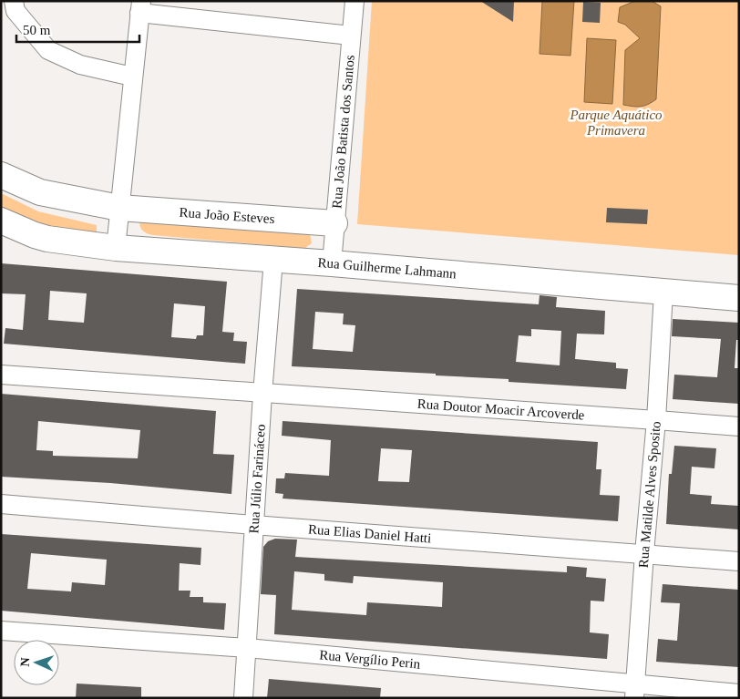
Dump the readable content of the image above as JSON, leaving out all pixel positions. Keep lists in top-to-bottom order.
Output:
{
  "streets": {
    "street": [
      "Rua João Batista dos Santos",
      "Rua João Esteves",
      "Rua Guilherme Lahmann",
      "Rua Doutor Moacir Arcoverde",
      "Rua Júlio Farináceo",
      "Rua Matilde Alves Sposito",
      "Rua Elias Daniel Hatti",
      "Rua Vergílio Perin"
    ]
  },
  "crossings": [
    ["Rua João Batista dos Santos", "Rua João Esteves"],
    ["Rua João Batista dos Santos", "Rua Guilherme Lahmann"],
    ["Rua Guilherme Lahmann", "Rua Júlio Farináceo"],
    ["Rua Guilherme Lahmann", "Rua Matilde Alves Sposito"],
    ["Rua Doutor Moacir Arcoverde", "Rua Júlio Farináceo"],
    ["Rua Doutor Moacir Arcoverde", "Rua Matilde Alves Sposito"],
    ["Rua Júlio Farináceo", "Rua Elias Daniel Hatti"],
    ["Rua Júlio Farináceo", "Rua Vergílio Perin"],
    ["Rua Matilde Alves Sposito", "Rua Elias Daniel Hatti"],
    ["Rua Matilde Alves Sposito", "Rua Vergílio Perin"]
  ],
  "parks": ["Parque Aquático Primavera"],
  "scale_bar": "50 m",
  "north": "left"
}
